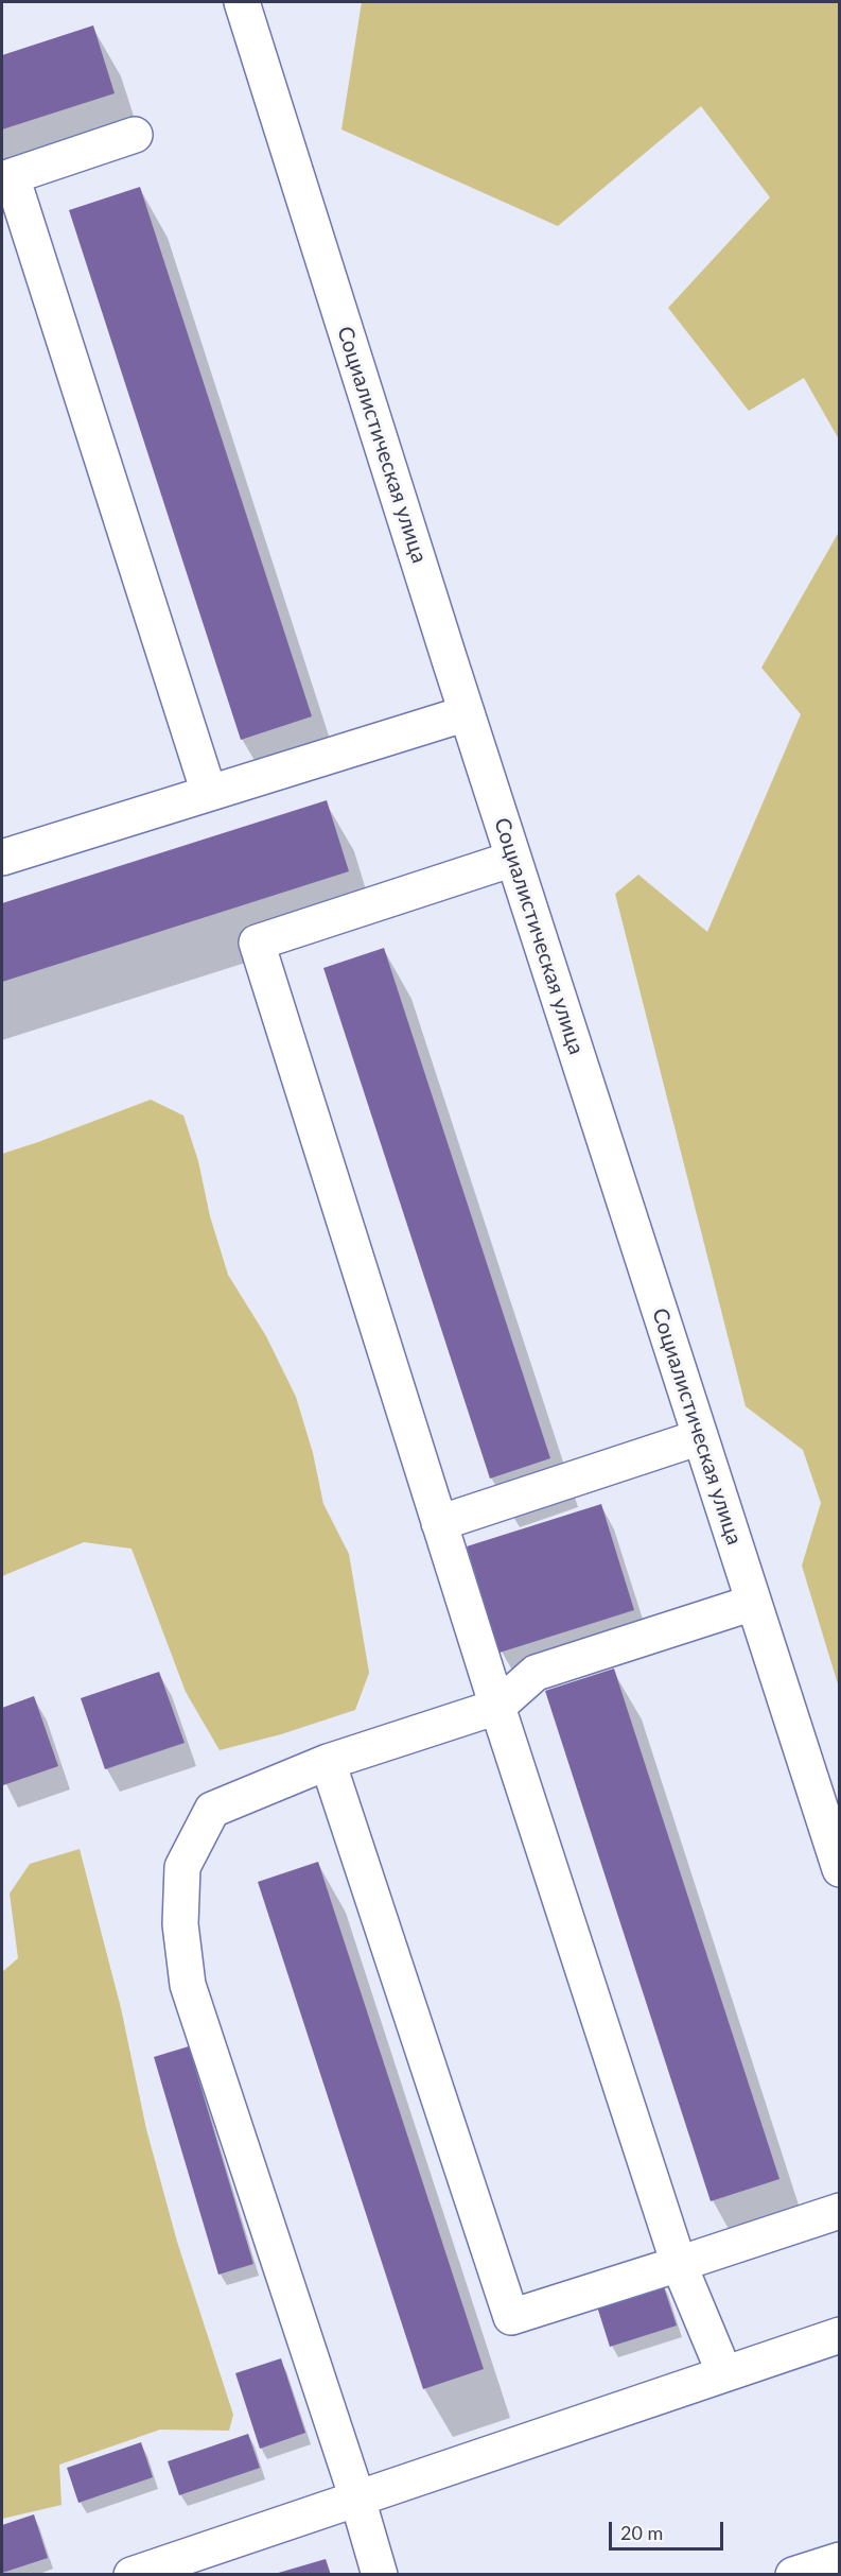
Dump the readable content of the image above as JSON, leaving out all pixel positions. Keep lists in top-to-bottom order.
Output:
{
  "streets": {
    "main road": ["Социалистическая улица"]
  },
  "scale_bar": "20 m"
}
